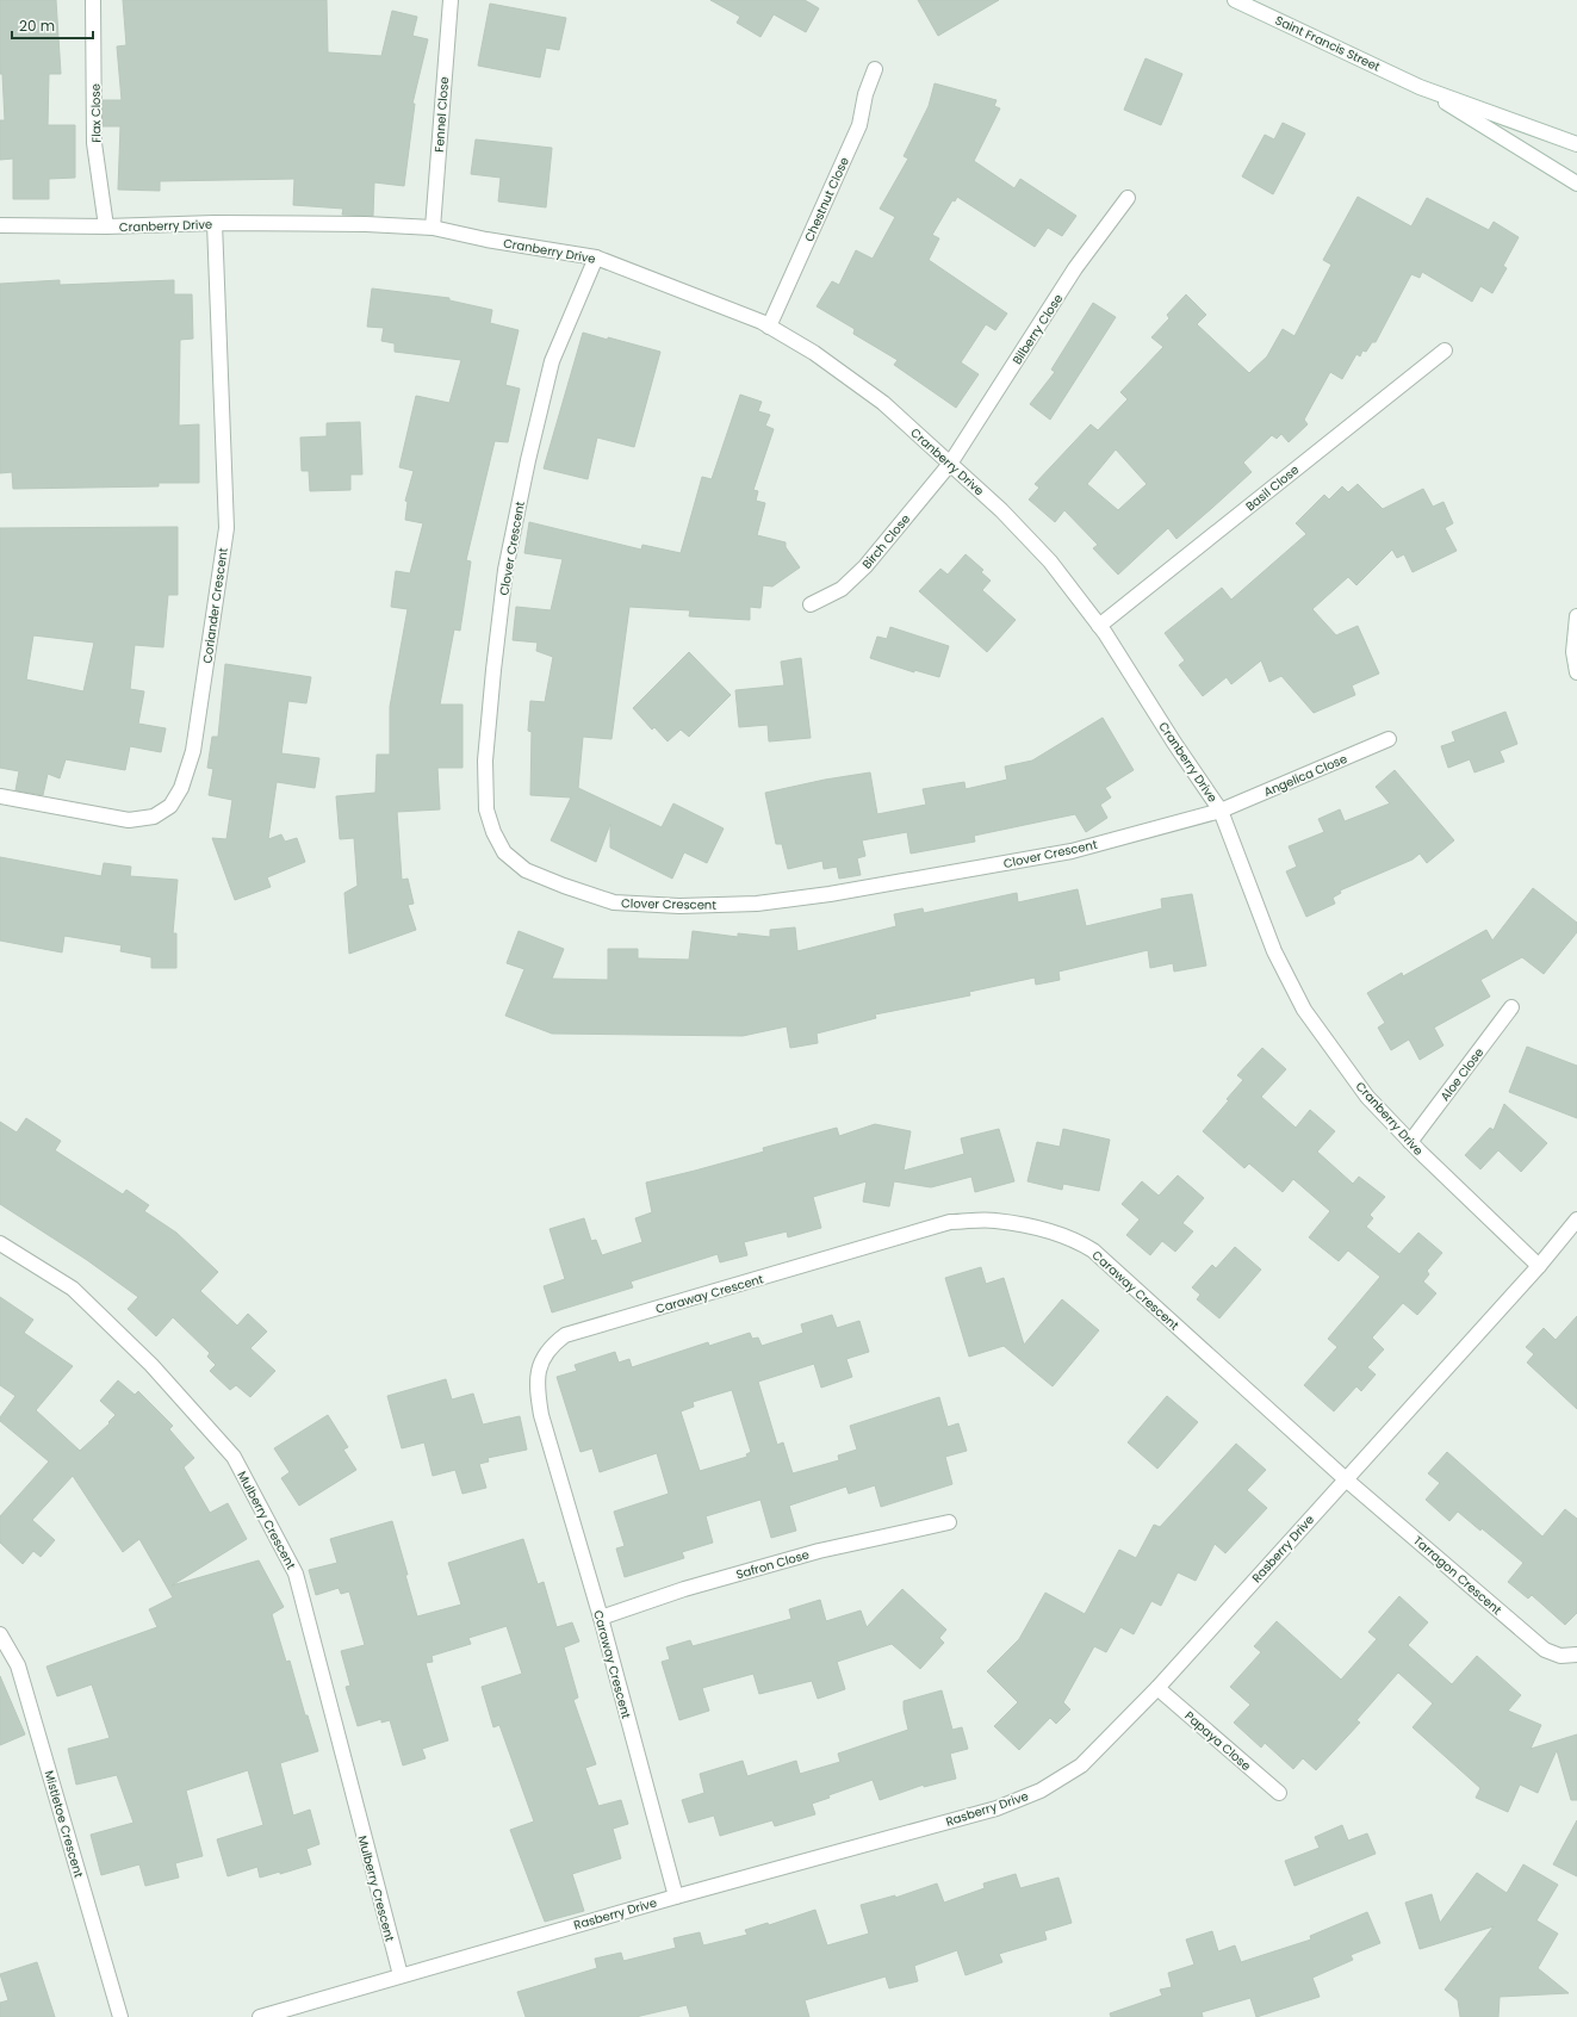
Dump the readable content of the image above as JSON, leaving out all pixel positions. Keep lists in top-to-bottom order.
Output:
{
  "streets": {
    "street": [
      "Saint Francis Street",
      "Flax Close",
      "Fennel Close",
      "Chestnut Close",
      "Cranberry Drive",
      "Bilberry Close",
      "Basil Close",
      "Birch Close",
      "Clover Crescent",
      "Coriander Crescent",
      "Angelica Close",
      "Aloe Close",
      "Caraway Crescent",
      "Mulberry Crescent",
      "Rasberry Drive",
      "Safron Close",
      "Tarragon Crescent",
      "Papaya Close",
      "Mistletoe Crescent"
    ]
  },
  "crossings": [
    ["Flax Close", "Cranberry Drive"],
    ["Fennel Close", "Cranberry Drive"],
    ["Chestnut Close", "Cranberry Drive"],
    ["Cranberry Drive", "Bilberry Close"],
    ["Cranberry Drive", "Basil Close"],
    ["Cranberry Drive", "Birch Close"],
    ["Cranberry Drive", "Clover Crescent"],
    ["Cranberry Drive", "Coriander Crescent"],
    ["Cranberry Drive", "Angelica Close"],
    ["Cranberry Drive", "Aloe Close"],
    ["Cranberry Drive", "Rasberry Drive"],
    ["Bilberry Close", "Birch Close"],
    ["Clover Crescent", "Angelica Close"],
    ["Caraway Crescent", "Rasberry Drive"],
    ["Caraway Crescent", "Safron Close"],
    ["Caraway Crescent", "Tarragon Crescent"],
    ["Mulberry Crescent", "Rasberry Drive"],
    ["Rasberry Drive", "Tarragon Crescent"],
    ["Rasberry Drive", "Papaya Close"]
  ],
  "scale_bar": "20 m"
}
